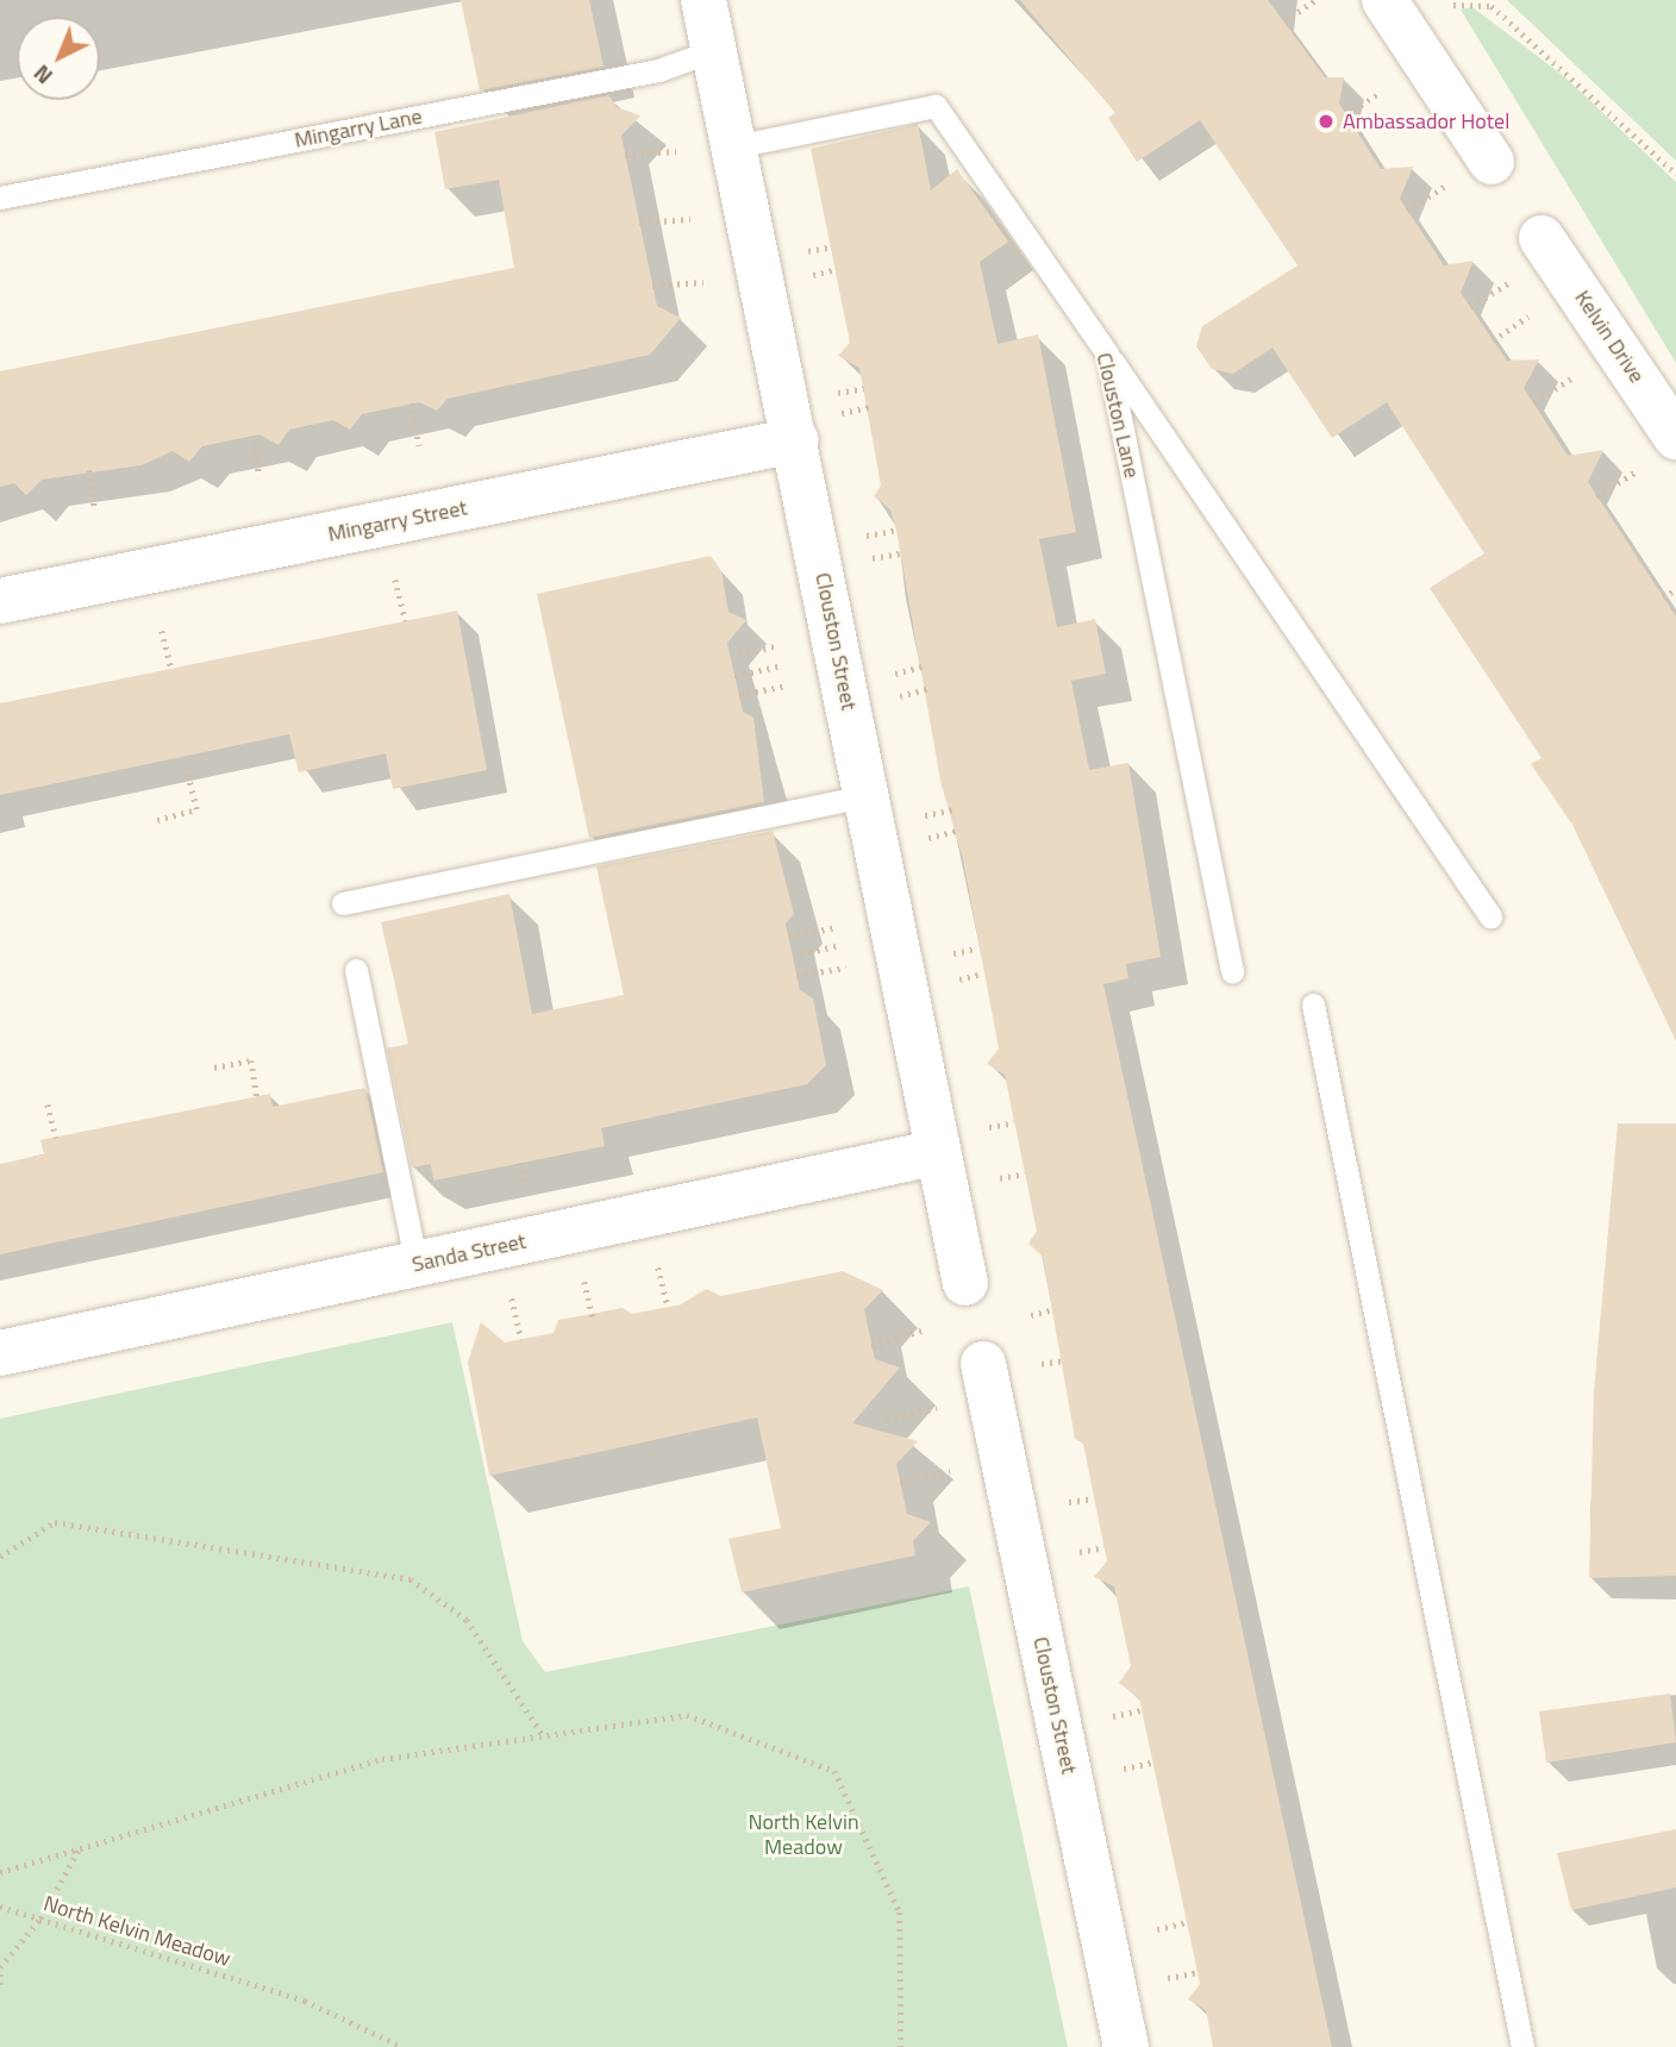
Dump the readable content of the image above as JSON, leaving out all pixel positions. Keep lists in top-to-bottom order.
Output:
{
  "streets": {
    "street": [
      "Kelvin Drive",
      "Mingarry Street",
      "Clouston Street",
      "Sanda Street"
    ],
    "lane": ["Mingarry Lane", "Clouston Lane"],
    "path": ["North Kelvin Meadow"]
  },
  "crossings": [
    ["Mingarry Lane", "Clouston Street"],
    ["Clouston Lane", "Clouston Street"],
    ["Mingarry Street", "Clouston Street"],
    ["Clouston Street", "Sanda Street"]
  ],
  "parks": ["North Kelvin Meadow"],
  "places": ["Ambassador Hotel"],
  "north": "bottom left"
}
